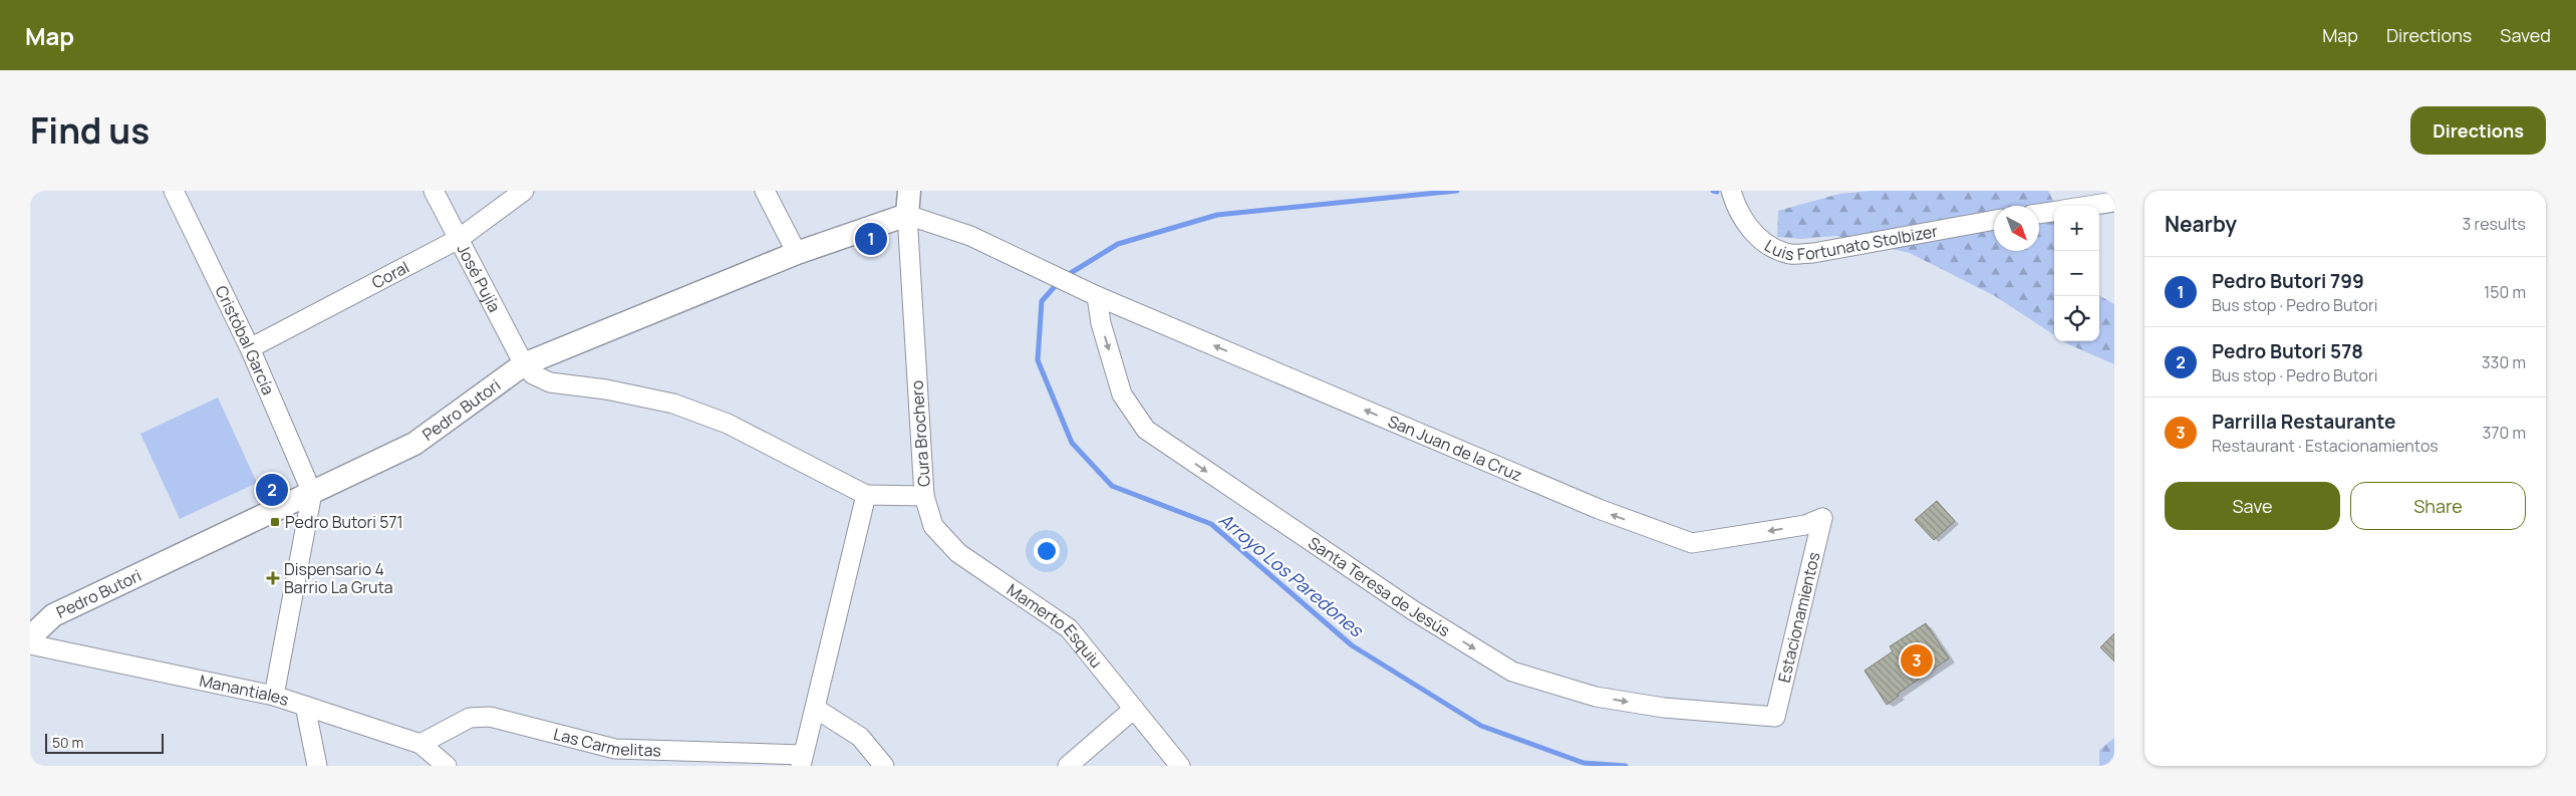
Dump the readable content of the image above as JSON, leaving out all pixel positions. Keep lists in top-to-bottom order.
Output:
{
  "streets": {
    "street": [
      "Luis Fortunato Stolbizer",
      "Coral",
      "José Pujía",
      "Cristóbal García",
      "Pedro Butori",
      "Cura Brochero",
      "San Juan de la Cruz",
      "Santa Teresa de Jesús",
      "Estacionamientos",
      "Mamerto Esquiu",
      "Manantiales",
      "Las Carmelitas"
    ]
  },
  "crossings": [
    ["Coral", "José Pujía"],
    ["Coral", "Cristóbal García"],
    ["José Pujía", "Pedro Butori"],
    ["Cristóbal García", "Pedro Butori"],
    ["Pedro Butori", "Cura Brochero"],
    ["Pedro Butori", "San Juan de la Cruz"],
    ["Cura Brochero", "San Juan de la Cruz"],
    ["Cura Brochero", "Mamerto Esquiu"],
    ["San Juan de la Cruz", "Santa Teresa de Jesús"],
    ["San Juan de la Cruz", "Estacionamientos"],
    ["Santa Teresa de Jesús", "Estacionamientos"],
    ["Manantiales", "Las Carmelitas"]
  ],
  "one_way": ["San Juan de la Cruz", "Santa Teresa de Jesús"],
  "water": ["Arroyo Los Paredones"],
  "places": {
    "transit": ["Pedro Butori 571"],
    "health": ["Dispensario 4 Barrio La Gruta"]
  },
  "scale_bar": "50 m",
  "north": "bottom right",
  "page": {
    "header": "Map",
    "nav": ["Map", "Directions", "Saved"],
    "title": "Find us",
    "buttons": [
      "Directions",
      ["Save", "Share"]
    ],
    "heading": ["Nearby", "3 results"],
    "map_buttons": ["+", "−"],
    "pins": ["1", "2", "3"],
    "list": [
      {
        "mark": "1",
        "name": "Pedro Butori 799",
        "note": "Bus stop · Pedro Butori",
        "value": "150 m"
      },
      {
        "mark": "2",
        "name": "Pedro Butori 578",
        "note": "Bus stop · Pedro Butori",
        "value": "330 m"
      },
      {
        "mark": "3",
        "name": "Parrilla Restaurante",
        "note": "Restaurant · Estacionamientos",
        "value": "370 m"
      }
    ],
    "scale": "50 m"
  }
}
